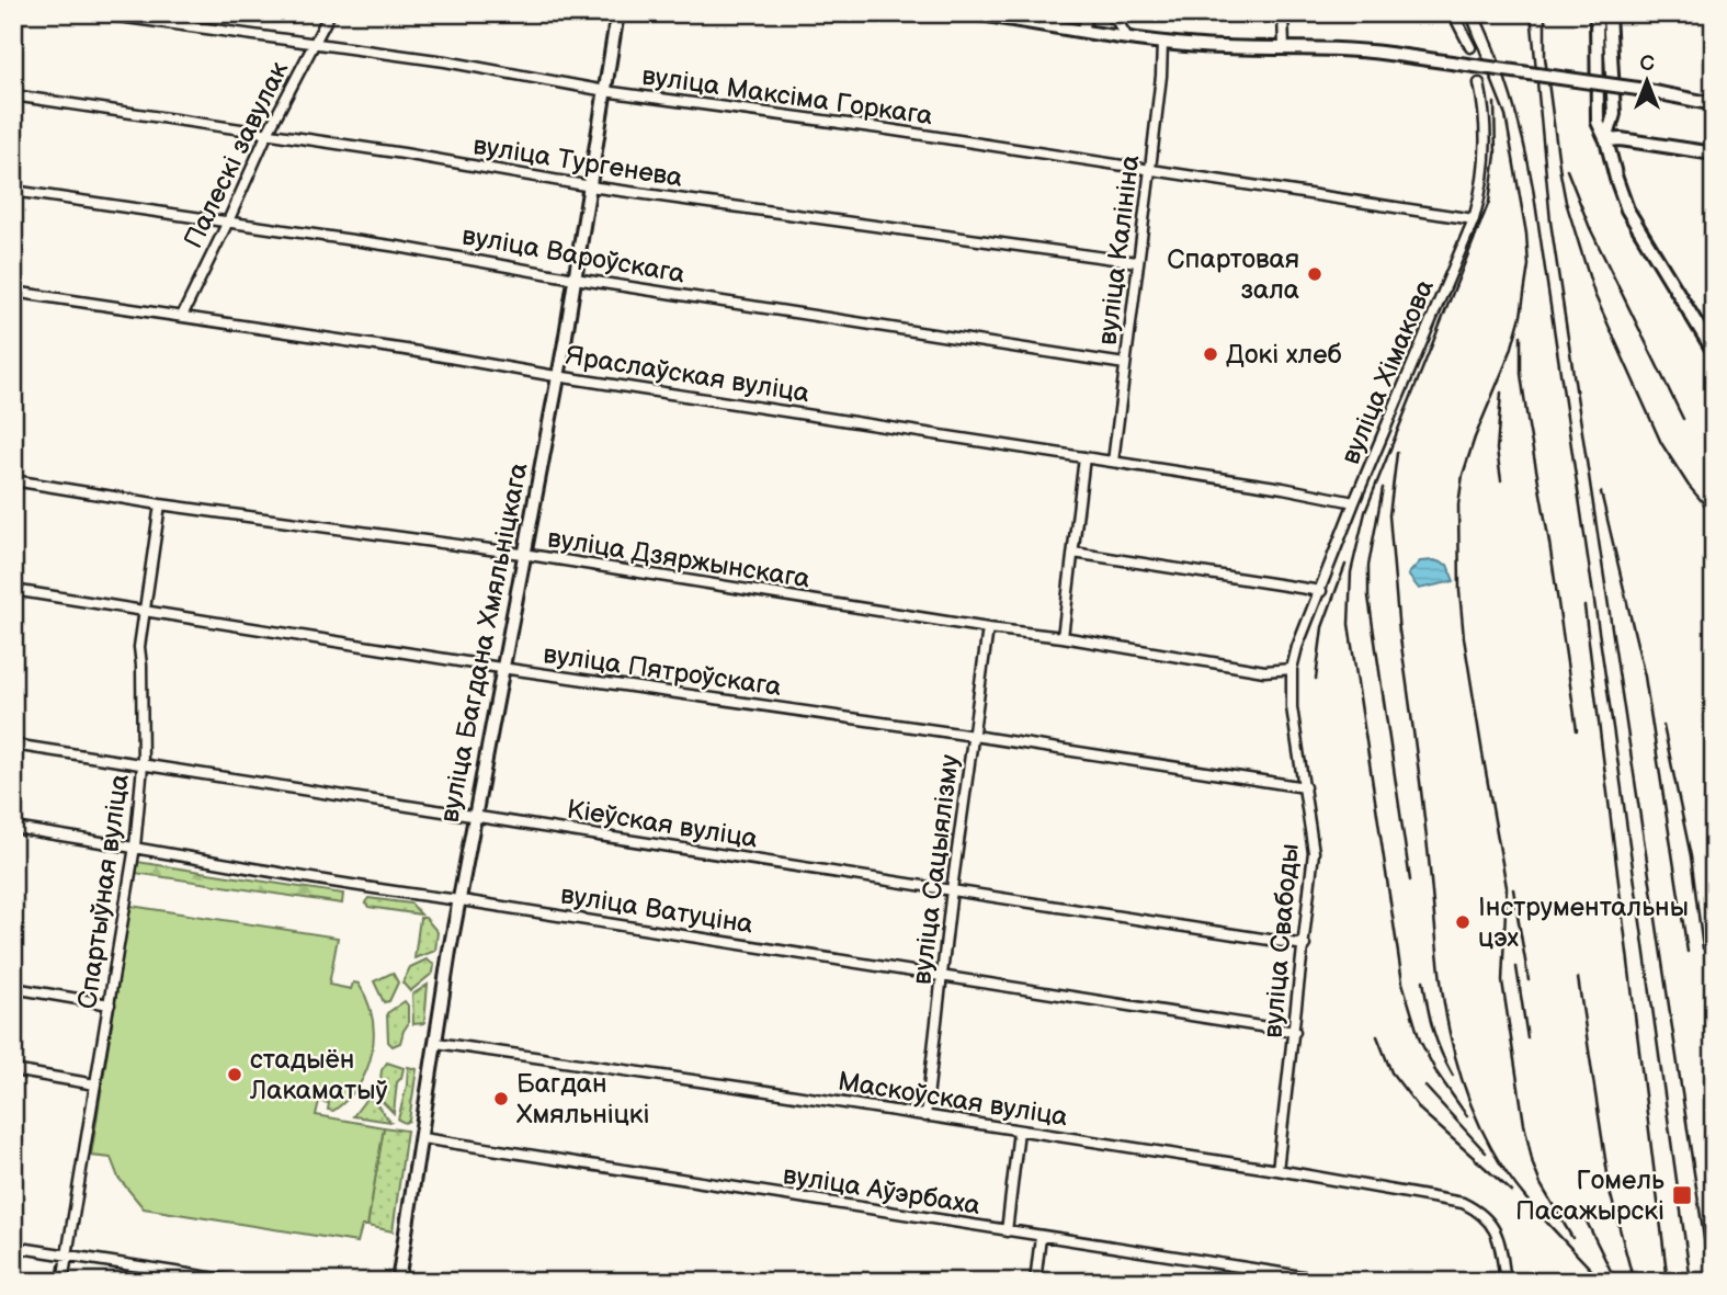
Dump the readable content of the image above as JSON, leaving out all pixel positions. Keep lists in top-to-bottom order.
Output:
{
  "streets": {
    "main road": ["вуліца Багдана Хмяльніцкага"],
    "street": [
      "вуліца Максіма Горкага",
      "Палескі завулак",
      "вуліца Тургенева",
      "вуліца Калініна",
      "вуліца Вароўскага",
      "вуліца Хімакова",
      "Яраслаўская вуліца",
      "вуліца Дзяржынскага",
      "вуліца Пятроўскага",
      "Кіеўская вуліца",
      "вуліца Сацыялізму",
      "Спартыўная вуліца",
      "вуліца Ватуціна",
      "вуліца Свабоды",
      "Маскоўская вуліца",
      "вуліца Аўэрбаха"
    ]
  },
  "crossings": [
    ["вуліца Максіма Горкага", "Палескі завулак"],
    ["вуліца Максіма Горкага", "вуліца Калініна"],
    ["вуліца Максіма Горкага", "вуліца Хімакова"],
    ["вуліца Максіма Горкага", "вуліца Багдана Хмяльніцкага"],
    ["Палескі завулак", "вуліца Тургенева"],
    ["Палескі завулак", "вуліца Вароўскага"],
    ["Палескі завулак", "Яраслаўская вуліца"],
    ["вуліца Тургенева", "вуліца Калініна"],
    ["вуліца Тургенева", "вуліца Багдана Хмяльніцкага"],
    ["вуліца Калініна", "вуліца Вароўскага"],
    ["вуліца Калініна", "Яраслаўская вуліца"],
    ["вуліца Вароўскага", "вуліца Багдана Хмяльніцкага"],
    ["вуліца Хімакова", "Яраслаўская вуліца"],
    ["вуліца Хімакова", "вуліца Дзяржынскага"],
    ["вуліца Хімакова", "вуліца Свабоды"],
    ["Яраслаўская вуліца", "вуліца Багдана Хмяльніцкага"],
    ["вуліца Дзяржынскага", "вуліца Багдана Хмяльніцкага"],
    ["вуліца Дзяржынскага", "вуліца Сацыялізму"],
    ["вуліца Дзяржынскага", "Спартыўная вуліца"],
    ["вуліца Дзяржынскага", "вуліца Свабоды"],
    ["вуліца Багдана Хмяльніцкага", "вуліца Пятроўскага"],
    ["вуліца Багдана Хмяльніцкага", "Кіеўская вуліца"],
    ["вуліца Багдана Хмяльніцкага", "вуліца Ватуціна"],
    ["вуліца Багдана Хмяльніцкага", "Маскоўская вуліца"],
    ["вуліца Багдана Хмяльніцкага", "вуліца Аўэрбаха"],
    ["вуліца Пятроўскага", "вуліца Сацыялізму"],
    ["вуліца Пятроўскага", "Спартыўная вуліца"],
    ["вуліца Пятроўскага", "вуліца Свабоды"],
    ["Кіеўская вуліца", "вуліца Сацыялізму"],
    ["Кіеўская вуліца", "Спартыўная вуліца"],
    ["Кіеўская вуліца", "вуліца Свабоды"],
    ["вуліца Сацыялізму", "вуліца Ватуціна"],
    ["вуліца Сацыялізму", "Маскоўская вуліца"],
    ["Спартыўная вуліца", "вуліца Ватуціна"],
    ["вуліца Ватуціна", "вуліца Свабоды"],
    ["вуліца Свабоды", "Маскоўская вуліца"]
  ],
  "places": {
    "other": [
      "Спартовая зала",
      "Докі хлеб",
      "Інструментальны цэх",
      "стадыён Лакаматыў",
      "Багдан Хмяльніцкі"
    ],
    "transit": ["Гомель Пасажырскі"]
  },
  "north": "top"
}
